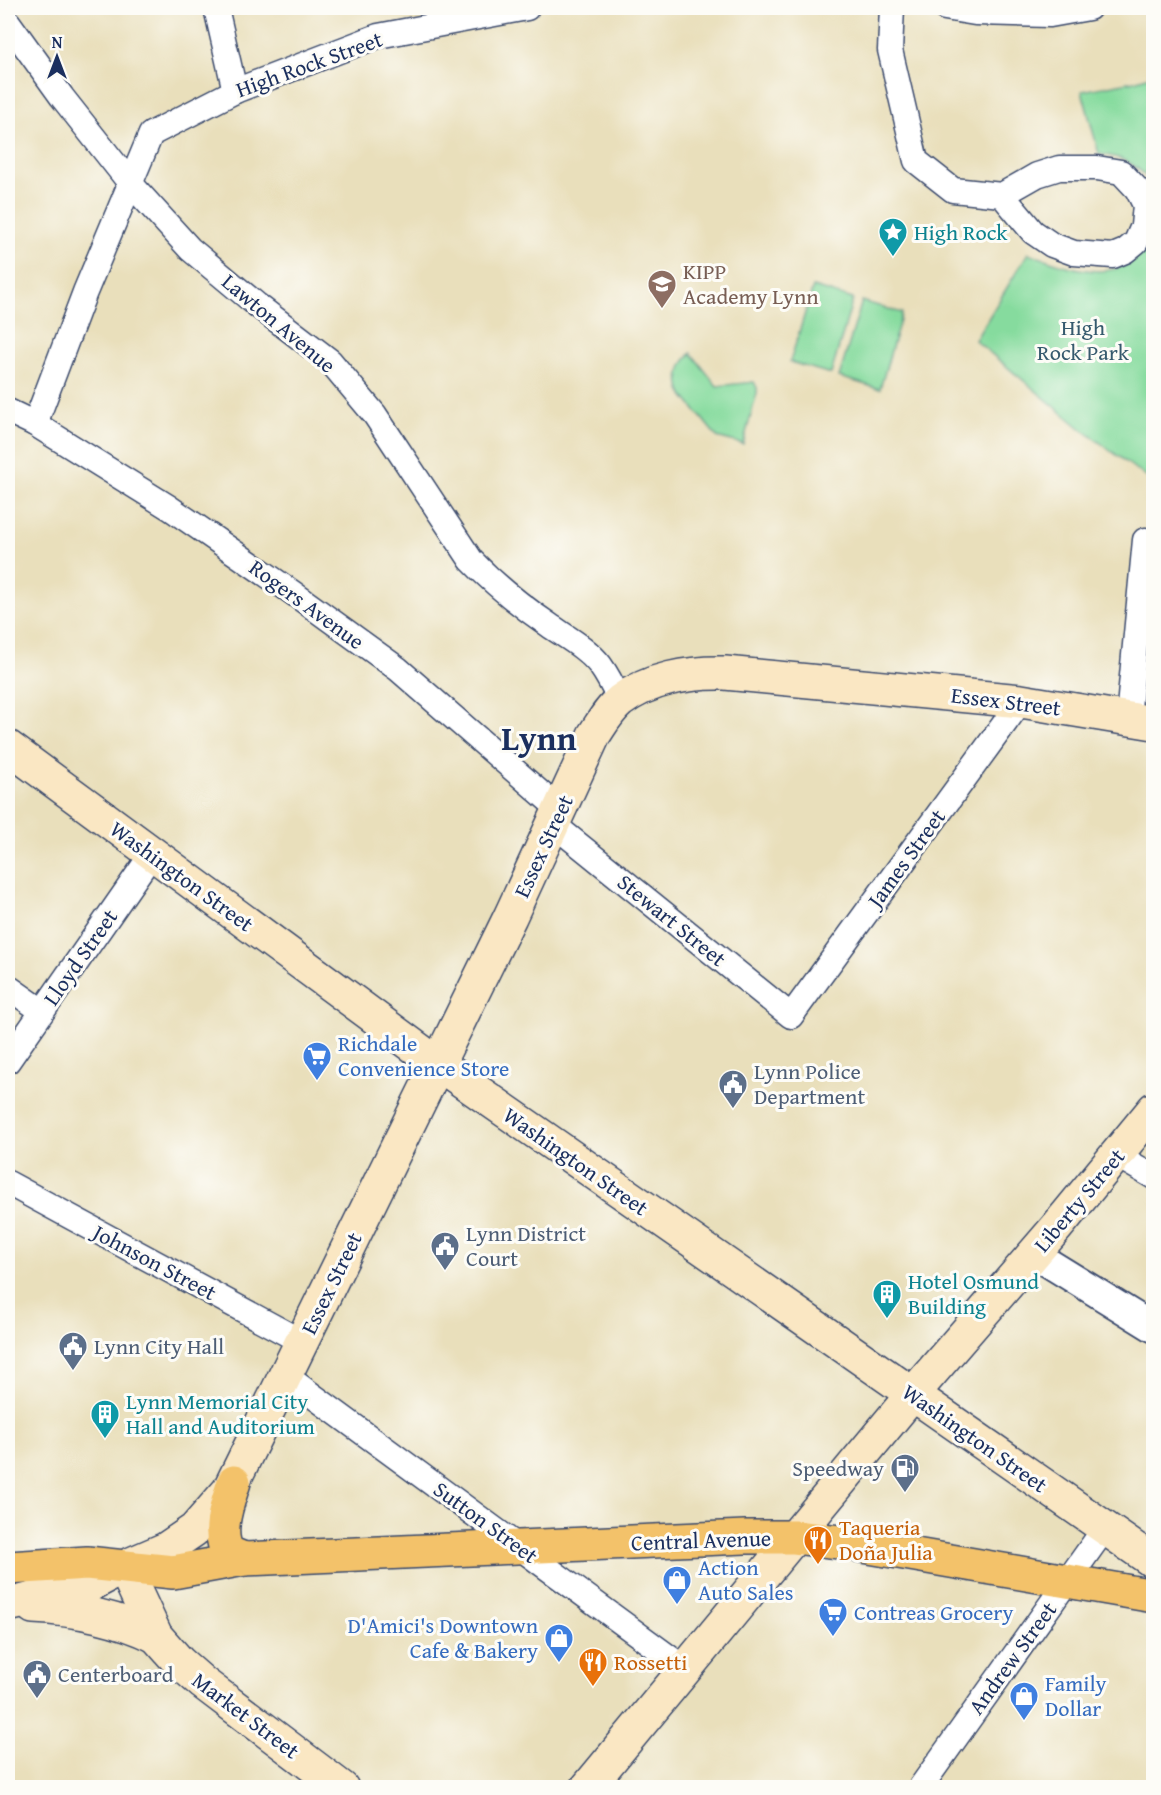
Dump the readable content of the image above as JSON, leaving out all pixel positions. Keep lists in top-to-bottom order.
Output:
{
  "streets": {
    "main road": [
      "Essex Street",
      "Washington Street",
      "Liberty Street",
      "Central Avenue",
      "Market Street"
    ],
    "street": [
      "High Rock Street",
      "Lawton Avenue",
      "Rogers Avenue",
      "James Street",
      "Stewart Street",
      "Lloyd Street",
      "Johnson Street",
      "Sutton Street",
      "Andrew Street"
    ]
  },
  "crossings": [
    ["High Rock Street", "Lawton Avenue"],
    ["Lawton Avenue", "Essex Street"],
    ["Rogers Avenue", "Essex Street"],
    ["Rogers Avenue", "Stewart Street"],
    ["Essex Street", "James Street"],
    ["Essex Street", "Washington Street"],
    ["Essex Street", "Stewart Street"],
    ["Essex Street", "Johnson Street"],
    ["Essex Street", "Sutton Street"],
    ["Essex Street", "Central Avenue"],
    ["Essex Street", "Market Street"],
    ["James Street", "Stewart Street"],
    ["Washington Street", "Lloyd Street"],
    ["Washington Street", "Liberty Street"],
    ["Washington Street", "Andrew Street"],
    ["Liberty Street", "Sutton Street"],
    ["Liberty Street", "Central Avenue"],
    ["Sutton Street", "Central Avenue"],
    ["Central Avenue", "Andrew Street"],
    ["Central Avenue", "Market Street"]
  ],
  "districts": ["Lynn"],
  "parks": ["High Rock Park"],
  "places": {
    "place": ["High Rock"],
    "school or university": ["KIPP Academy Lynn"],
    "supermarket": ["Richdale Convenience Store", "Contreas Grocery"],
    "public building": [
      "Lynn Police Department",
      "Lynn District Court",
      "Lynn City Hall",
      "Centerboard"
    ],
    "building": ["Hotel Osmund Building", "Lynn Memorial City Hall and Auditorium"],
    "fuel station": ["Speedway"],
    "restaurant": ["Taqueria Doña Julia", "Rossetti"],
    "shop": ["Action Auto Sales", "D'Amici's Downtown Cafe & Bakery", "Family Dollar"]
  },
  "north": "top"
}
